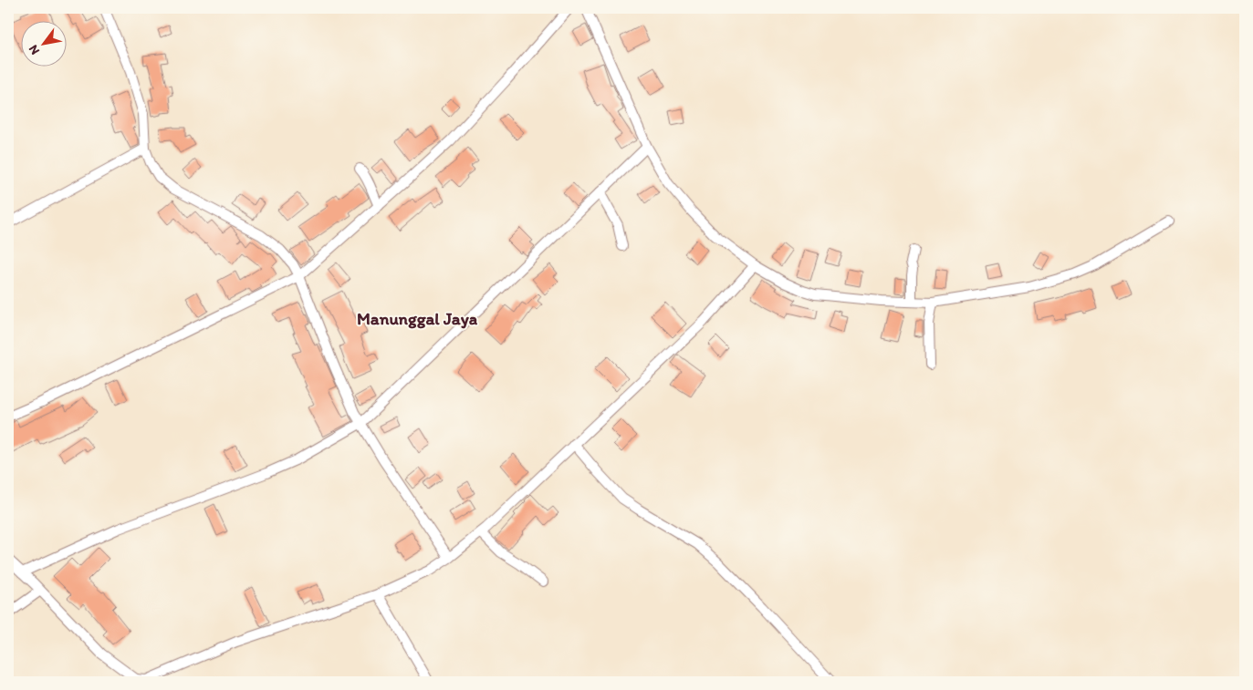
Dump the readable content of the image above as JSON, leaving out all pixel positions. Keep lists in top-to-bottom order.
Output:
{
  "districts": ["Manunggal Jaya"],
  "north": "bottom left"
}
